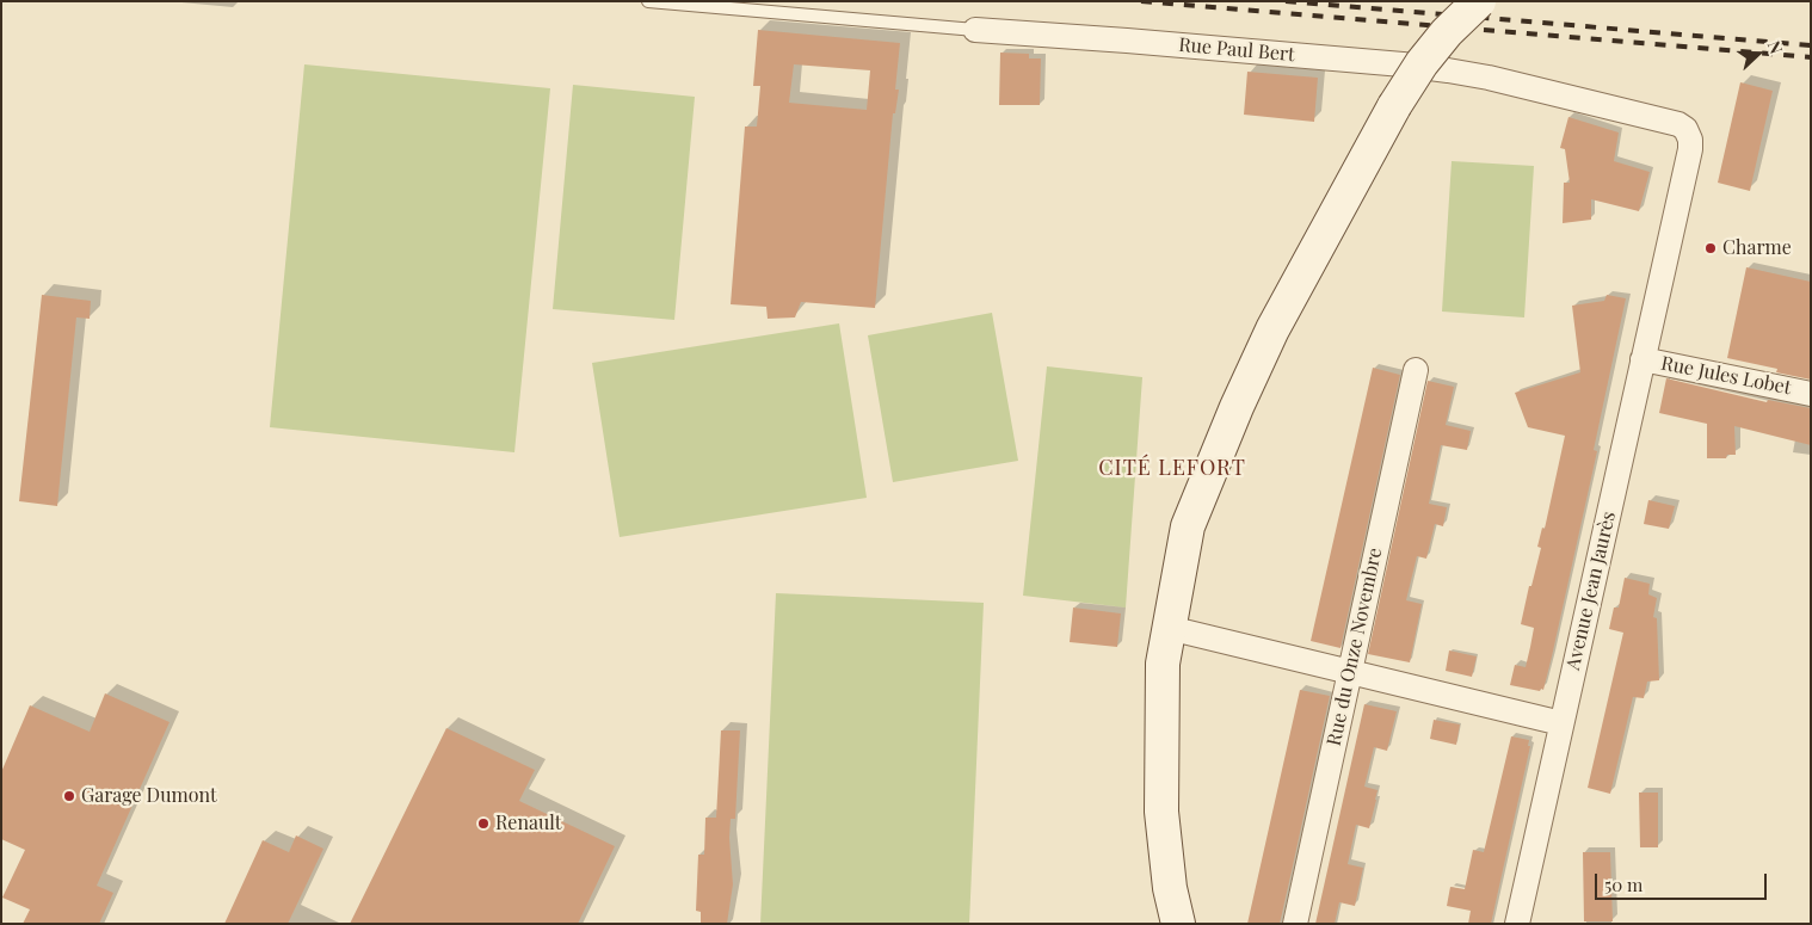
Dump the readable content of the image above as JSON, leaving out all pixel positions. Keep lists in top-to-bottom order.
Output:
{
  "streets": {
    "street": [
      "Rue Paul Bert",
      "Rue Jules Lobet",
      "Avenue Jean Jaurès",
      "Rue du Onze Novembre"
    ]
  },
  "crossings": [
    ["Rue Paul Bert", "Avenue Jean Jaurès"],
    ["Rue Jules Lobet", "Avenue Jean Jaurès"]
  ],
  "districts": ["CITÉ LEFORT"],
  "places": ["Charme", "Garage Dumont", "Renault"],
  "scale_bar": "50 m",
  "north": "right"
}
